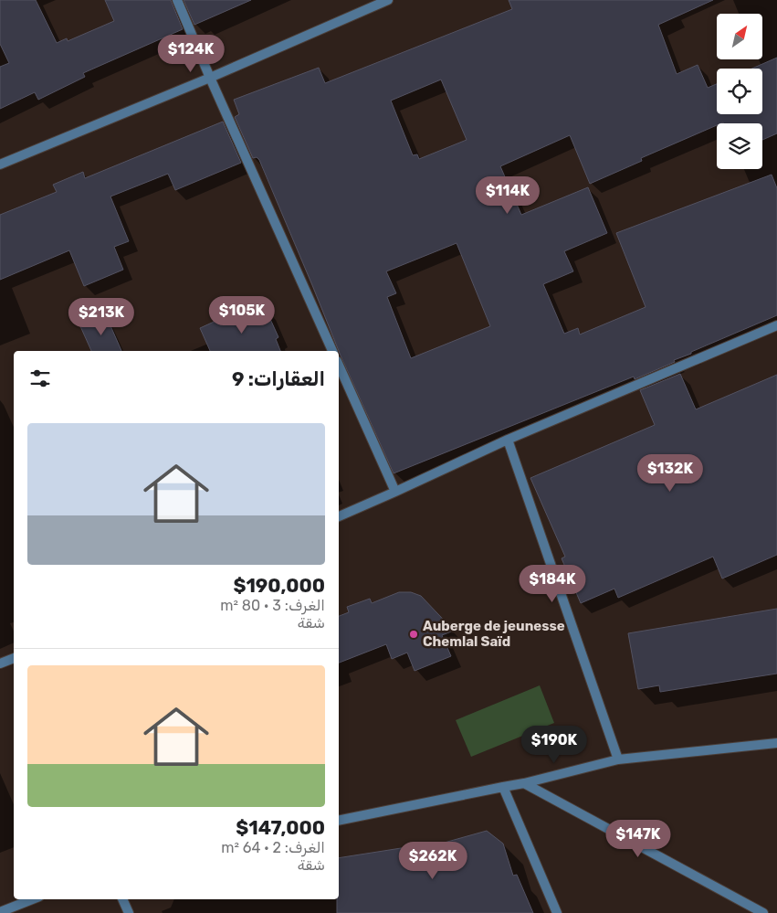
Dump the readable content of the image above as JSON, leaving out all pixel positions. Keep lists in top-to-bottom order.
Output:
{
  "places": ["Auberge de jeunesse Chemlal Saïd"],
  "north": "top right",
  "page": {
    "price": [
      "$124K",
      "$114K",
      "$105K",
      "$213K",
      "$132K",
      "$184K",
      "$190K",
      "$147K",
      "$262K"
    ],
    "heading": "العقارات: 9",
    "list": [
      {
        "name": "$190,000",
        "note": "الغرف: 3 · 80 m² · شقة"
      },
      {
        "name": "$147,000",
        "note": "الغرف: 2 · 64 m² · شقة"
      }
    ]
  }
}
